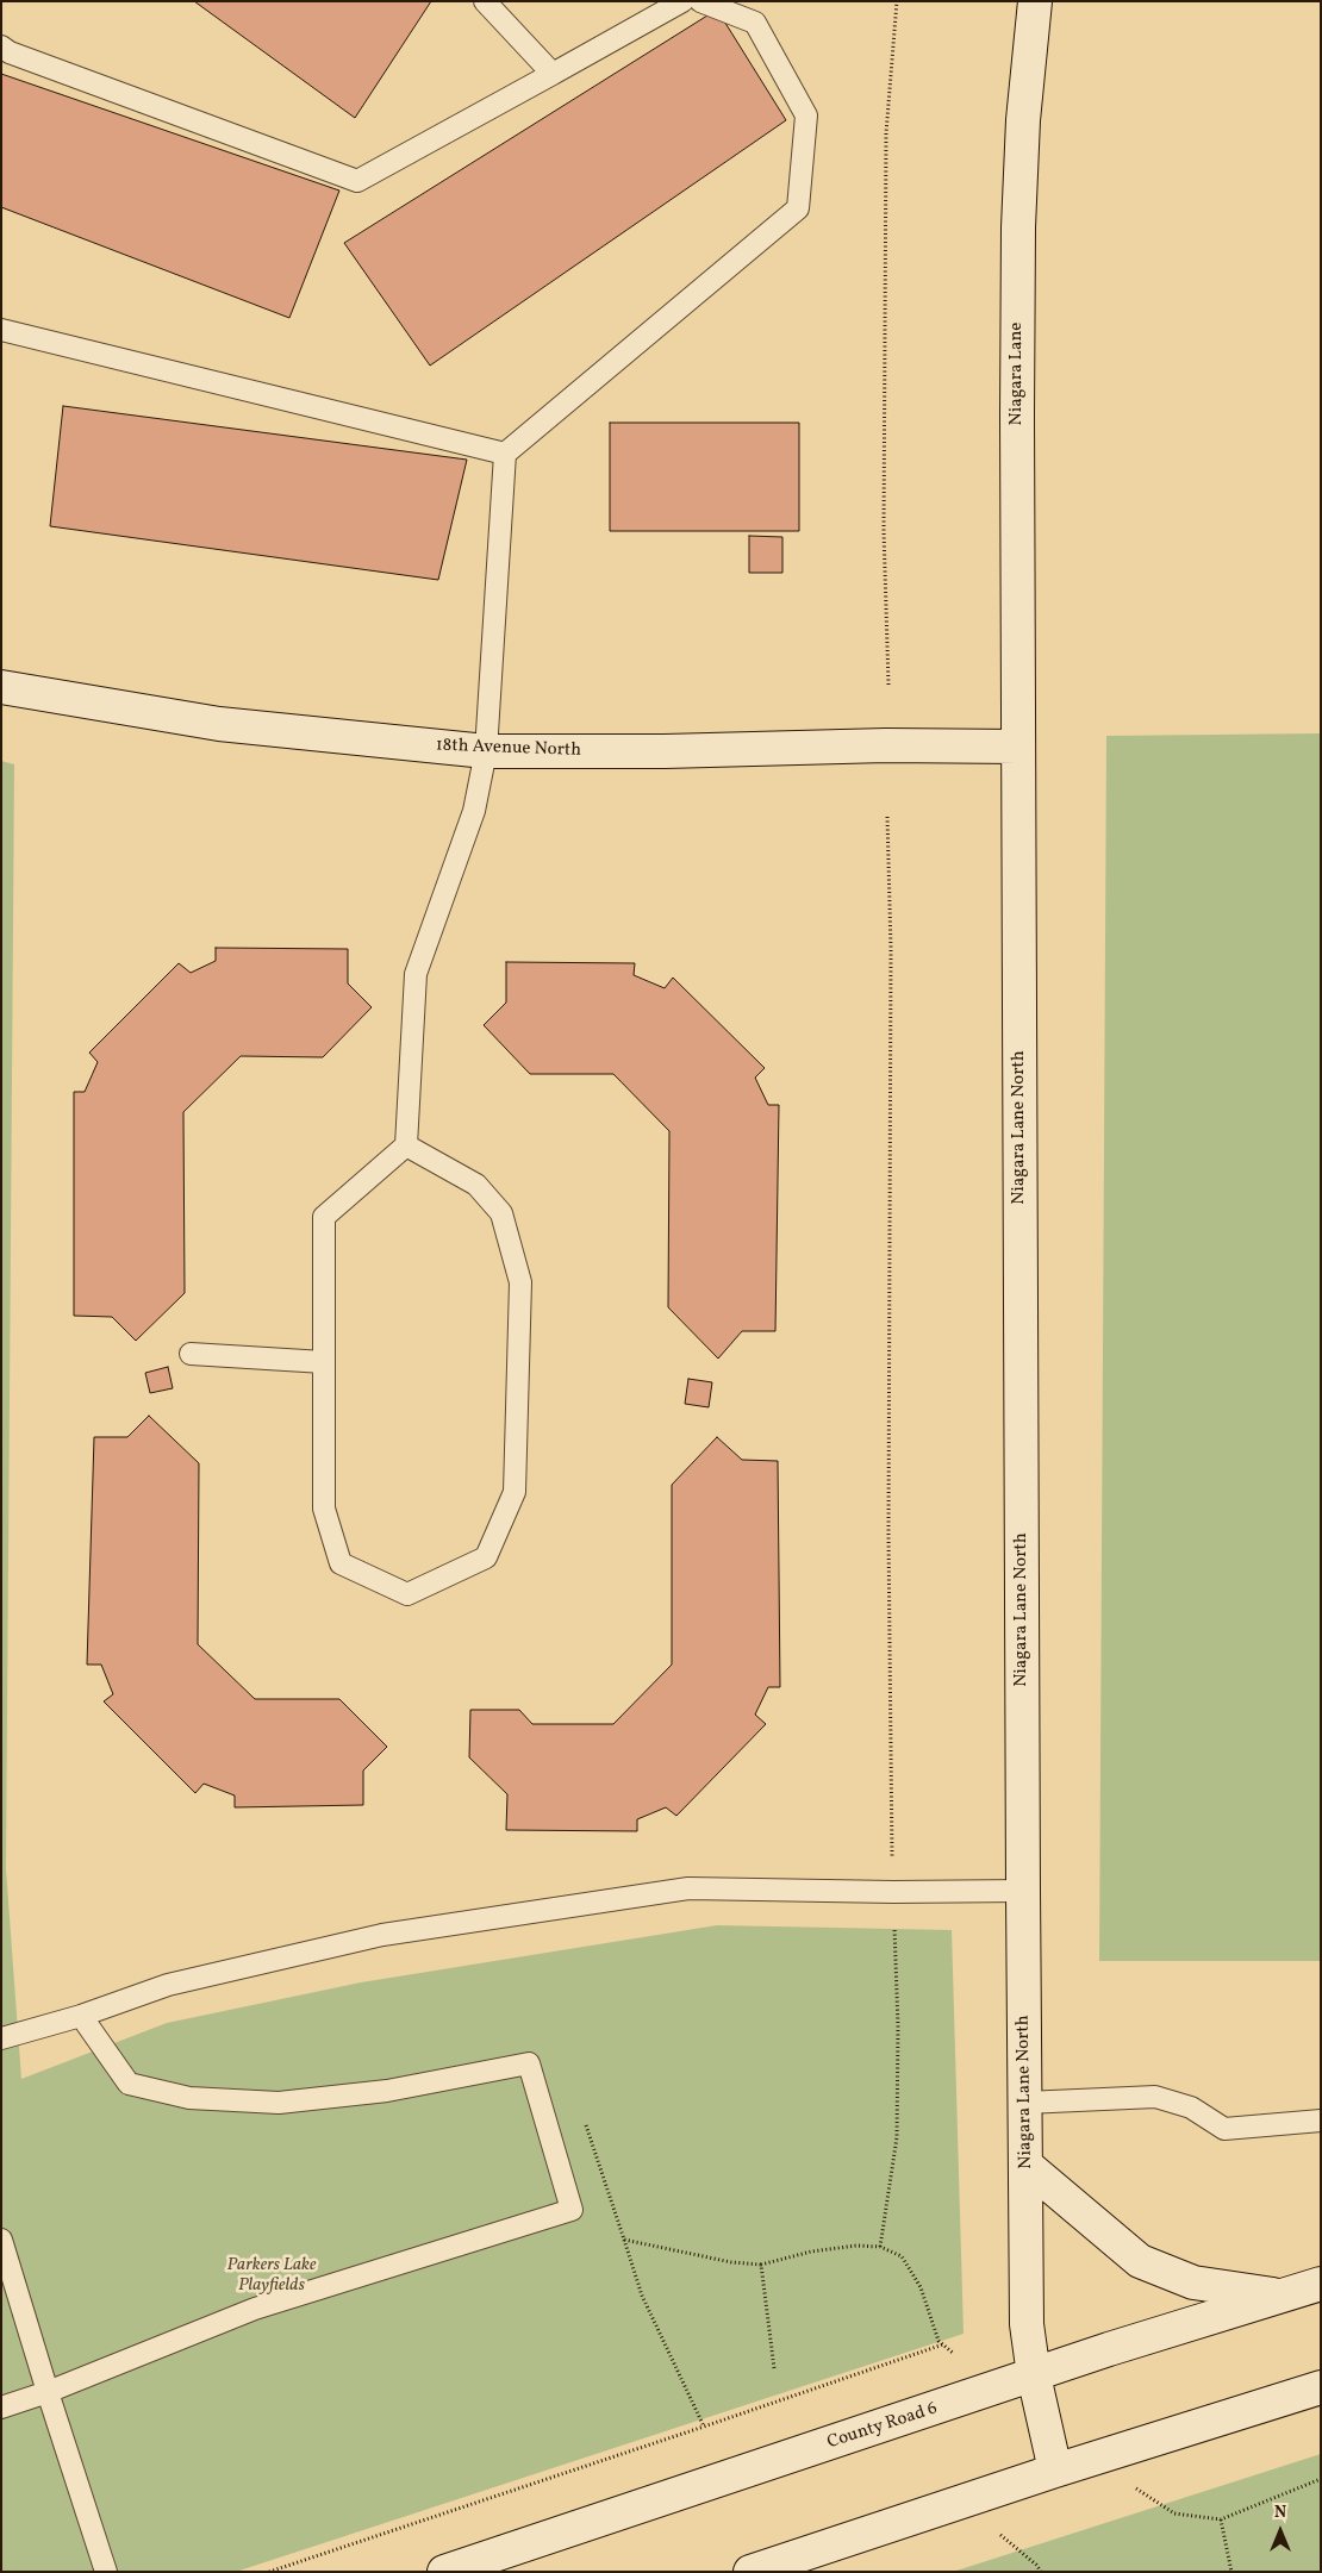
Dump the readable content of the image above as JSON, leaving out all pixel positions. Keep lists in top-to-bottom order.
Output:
{
  "streets": {
    "street": [
      "Niagara Lane",
      "18th Avenue North",
      "Niagara Lane North",
      "County Road 6"
    ]
  },
  "crossings": [
    ["Niagara Lane", "18th Avenue North"],
    ["Niagara Lane", "Niagara Lane North"],
    ["18th Avenue North", "Niagara Lane North"],
    ["Niagara Lane North", "County Road 6"]
  ],
  "parks": ["Parkers Lake Playfields"],
  "north": "top"
}
